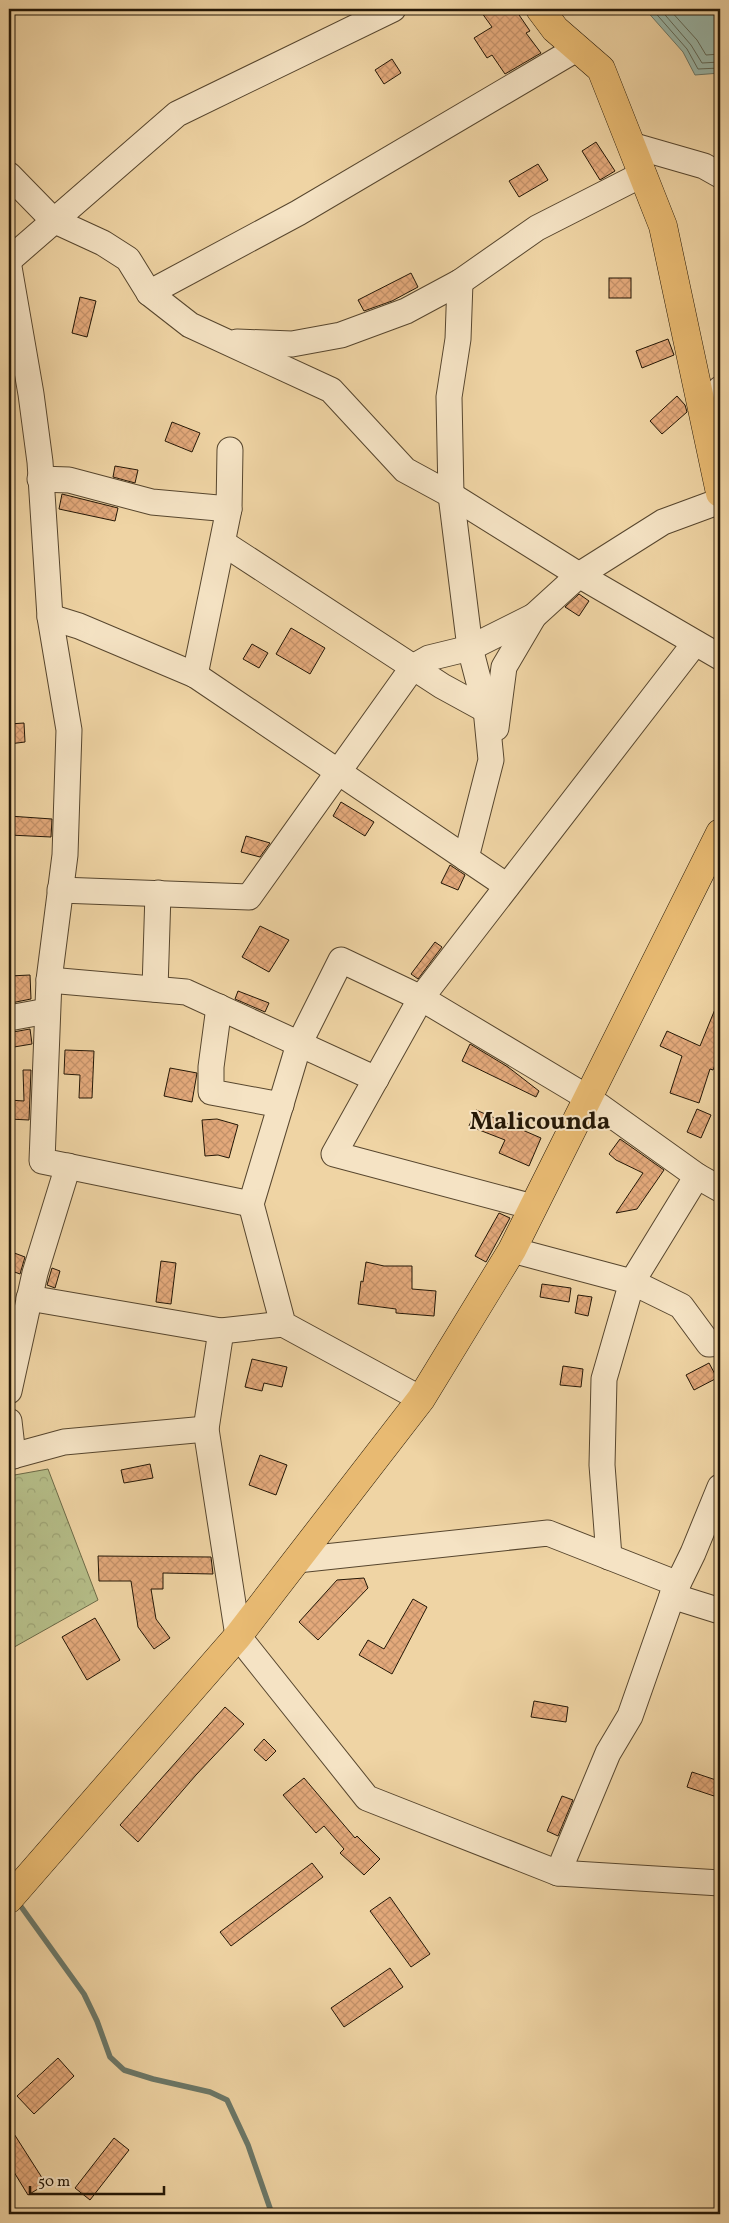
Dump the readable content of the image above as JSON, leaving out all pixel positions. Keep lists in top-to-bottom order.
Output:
{
  "districts": ["Malicounda"],
  "scale_bar": "50 m"
}
